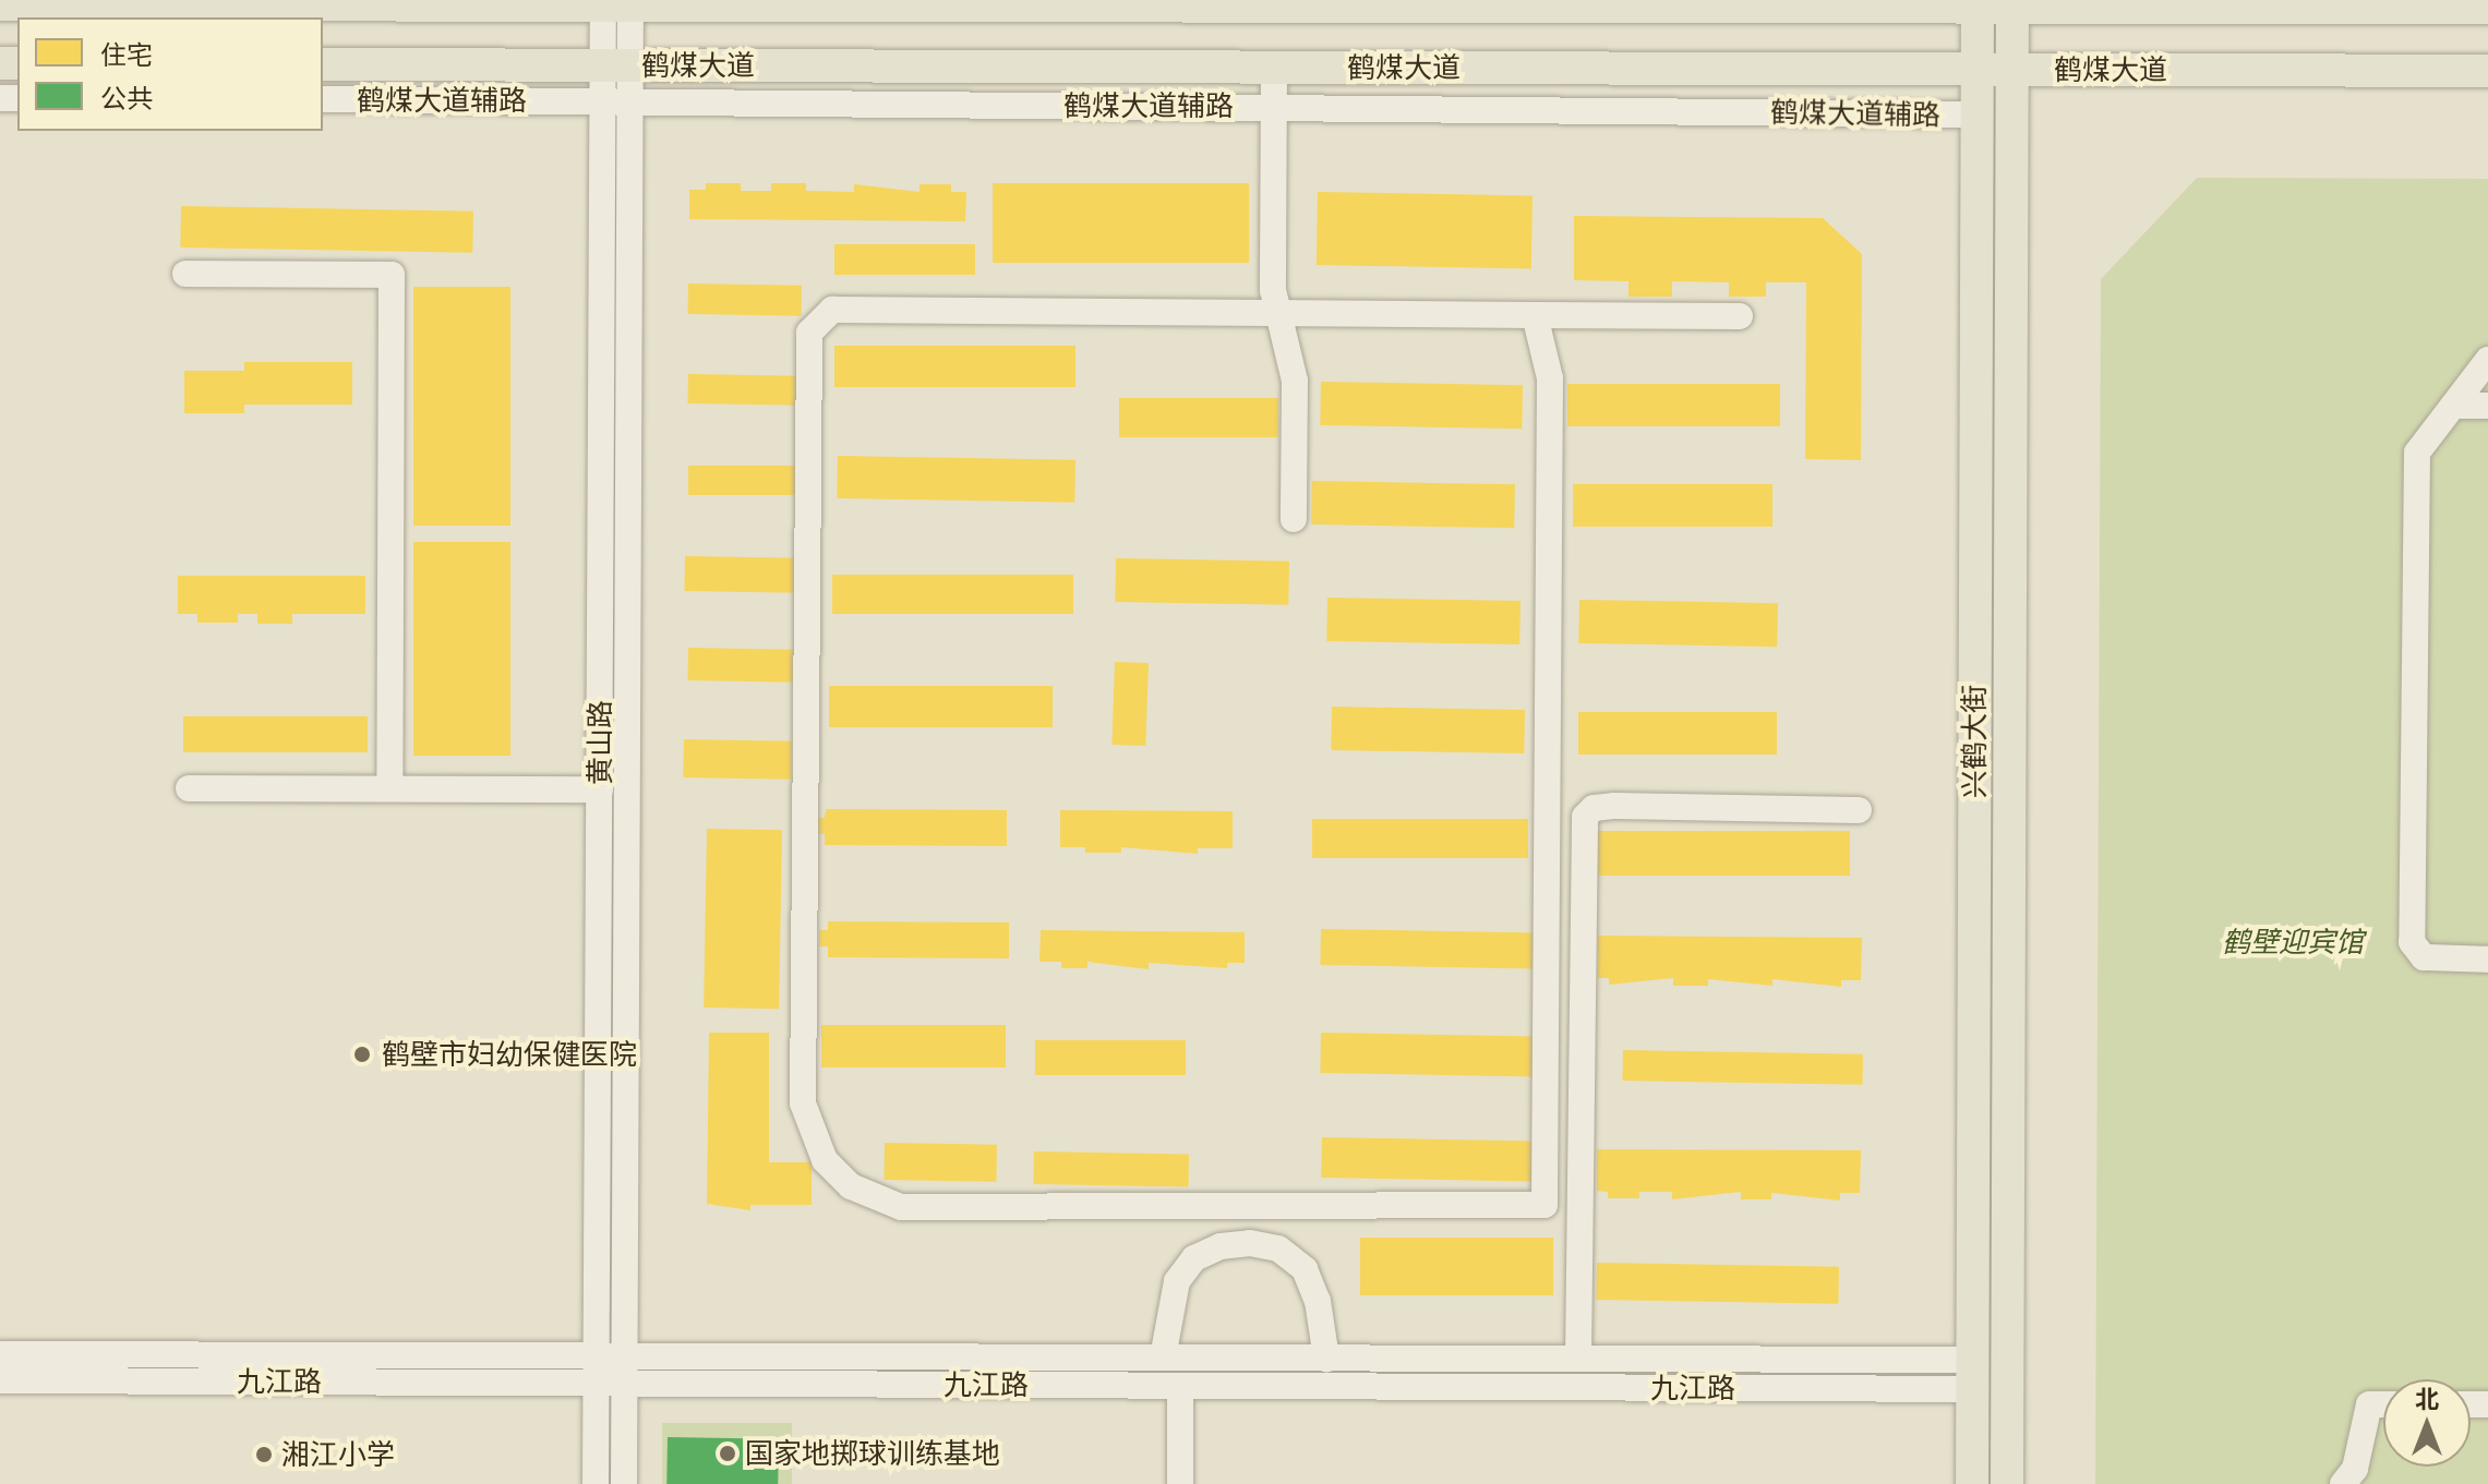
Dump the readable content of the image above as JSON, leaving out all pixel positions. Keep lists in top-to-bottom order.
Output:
{
  "streets": {
    "main road": ["鹤煤大道", "兴鹤大街"],
    "street": ["鹤煤大道辅路", "黄山路", "九江路"]
  },
  "crossings": [
    ["鹤煤大道", "兴鹤大街"],
    ["鹤煤大道", "黄山路"],
    ["鹤煤大道辅路", "兴鹤大街"],
    ["鹤煤大道辅路", "黄山路"],
    ["兴鹤大街", "九江路"],
    ["黄山路", "九江路"]
  ],
  "parks": ["鹤壁迎宾馆"],
  "places": ["鹤壁市妇幼保健医院", "国家地掷球训练基地", "湘江小学"],
  "legend": ["住宅", "公共"],
  "north": "top"
}
